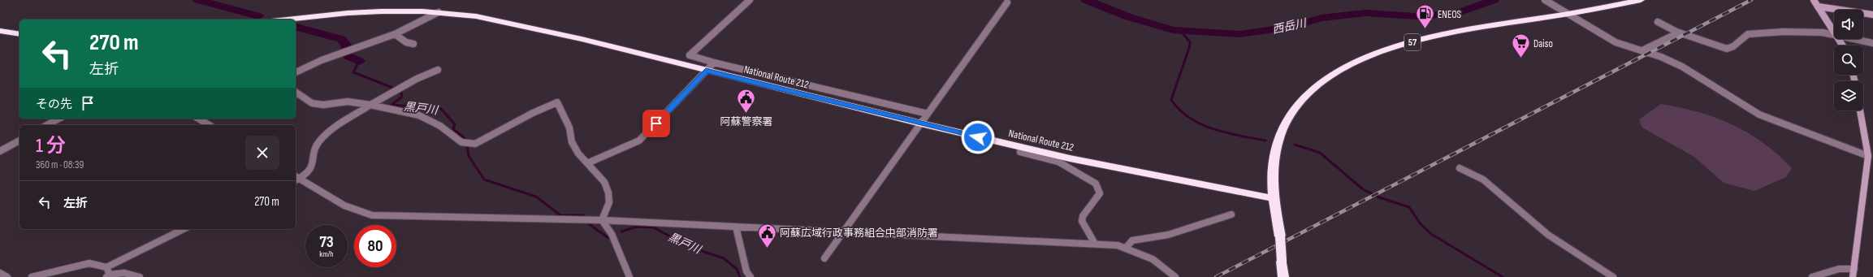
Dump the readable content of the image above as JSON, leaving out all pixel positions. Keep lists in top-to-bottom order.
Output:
{
  "streets": {
    "highway": ["57", "National Route 212"]
  },
  "crossings": [
    ["57", "National Route 212"]
  ],
  "water": ["西岳川", "黒戸川"],
  "places": {
    "fuel station": ["ENEOS"],
    "supermarket": ["Daiso"],
    "public building": ["阿蘇警察署", "阿蘇広域行政事務組合中部消防署"]
  },
  "page": {
    "turn": ["270 m", "左折"],
    "then": "その先",
    "heading": ["1 分", "360 m · 08:39"],
    "list": [
      {
        "name": "左折",
        "value": "270 m"
      }
    ],
    "speed": "73 km/h",
    "limit": "80"
  }
}
